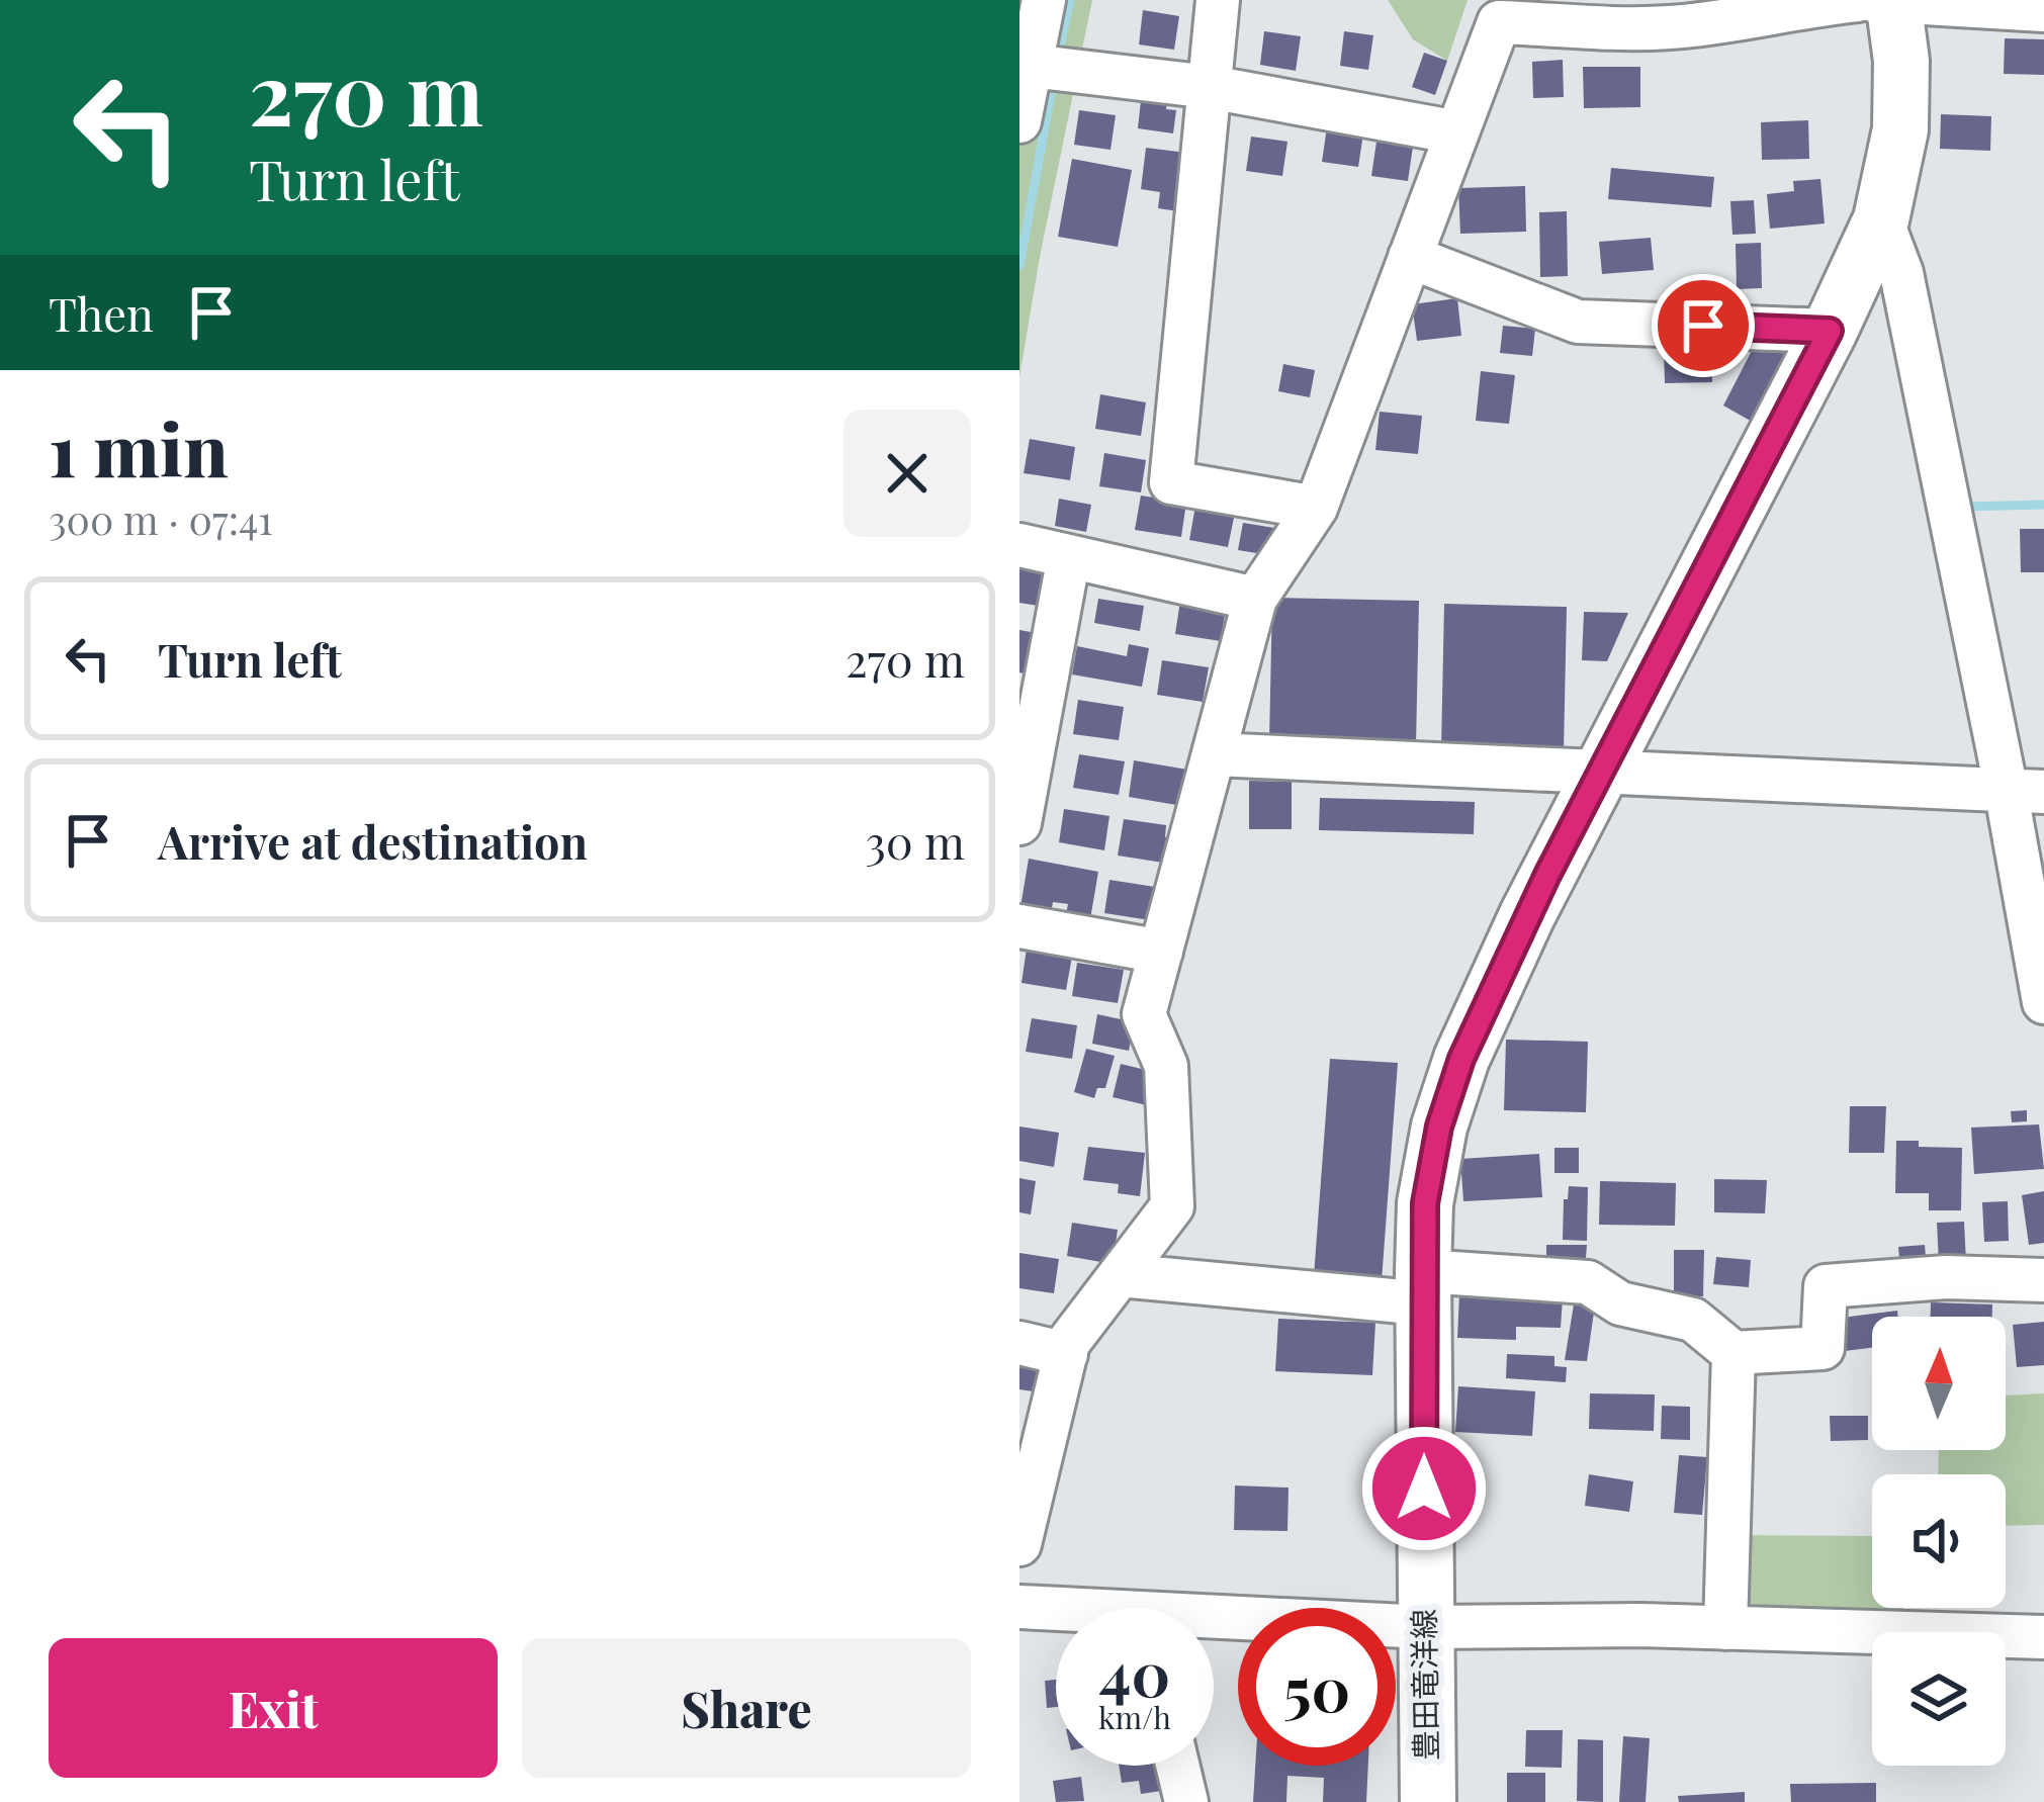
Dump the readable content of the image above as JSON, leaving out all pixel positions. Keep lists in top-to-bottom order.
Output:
{
  "streets": {
    "main road": ["豊田竜洋線"]
  },
  "north": "top",
  "page": {
    "turn": ["270 m", "Turn left"],
    "then": "Then",
    "heading": ["1 min", "300 m · 07:41"],
    "list": [
      {
        "name": "Turn left",
        "value": "270 m"
      },
      {
        "name": "Arrive at destination",
        "value": "30 m"
      }
    ],
    "speed": "40 km/h",
    "limit": "50",
    "buttons": ["Exit", "Share"]
  }
}
